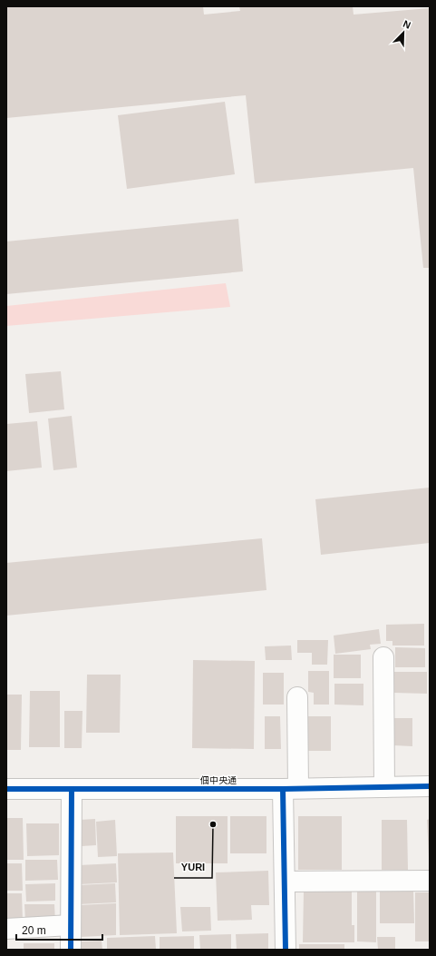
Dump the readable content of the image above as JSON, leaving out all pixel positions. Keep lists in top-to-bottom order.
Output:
{
  "streets": {
    "street": ["佃中央通"]
  },
  "places": ["YURI"],
  "scale_bar": "20 m",
  "north": "top right"
}
